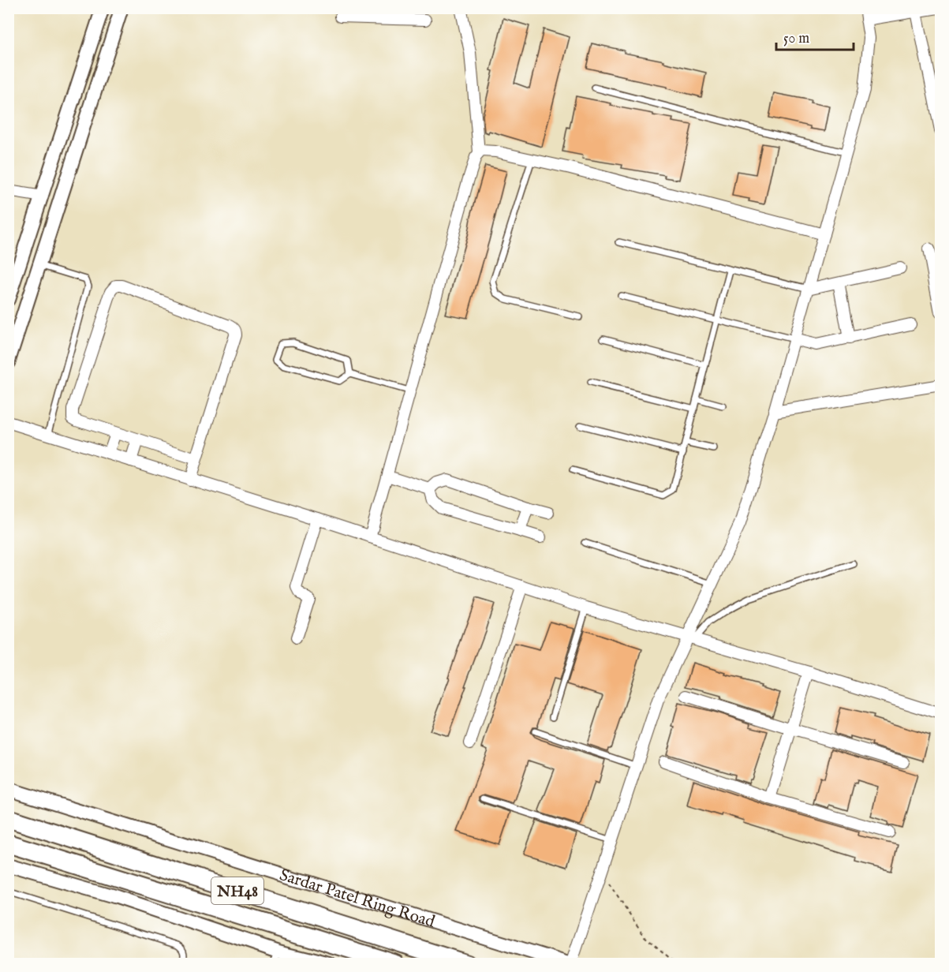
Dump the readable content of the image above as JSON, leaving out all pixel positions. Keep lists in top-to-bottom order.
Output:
{
  "streets": {
    "highway": ["NH48", "Sardar Patel Ring Road"]
  },
  "scale_bar": "50 m"
}
